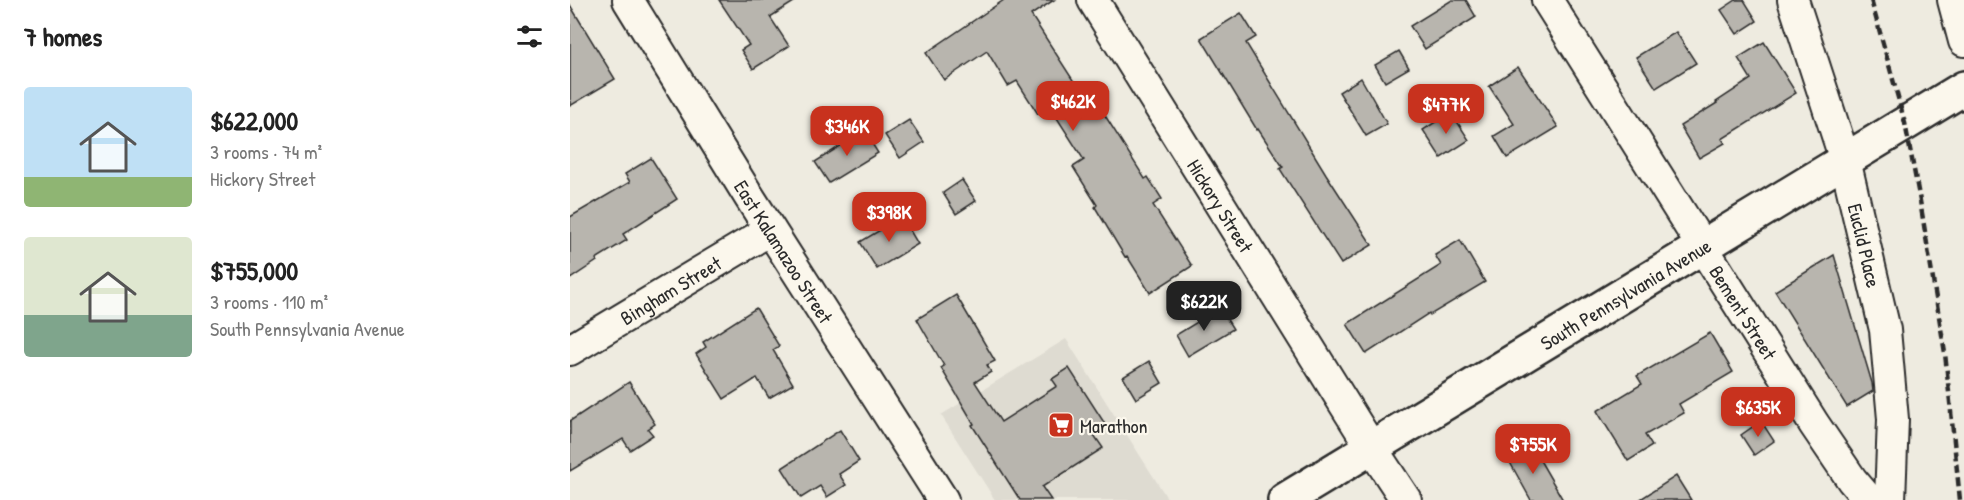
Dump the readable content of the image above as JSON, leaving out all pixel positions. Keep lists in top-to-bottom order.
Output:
{
  "streets": {
    "main road": ["South Pennsylvania Avenue"],
    "street": [
      "Hickory Street",
      "Euclid Place",
      "East Kalamazoo Street",
      "Bingham Street",
      "Bement Street"
    ]
  },
  "crossings": [
    ["Hickory Street", "South Pennsylvania Avenue"],
    ["Euclid Place", "South Pennsylvania Avenue"],
    ["East Kalamazoo Street", "Bingham Street"],
    ["South Pennsylvania Avenue", "Bement Street"]
  ],
  "places": {
    "supermarket": ["Marathon"]
  },
  "page": {
    "heading": "7 homes",
    "list": [
      {
        "name": "$622,000",
        "note": "3 rooms · 74 m² · Hickory Street"
      },
      {
        "name": "$755,000",
        "note": "3 rooms · 110 m² · South Pennsylvania Avenue"
      }
    ],
    "price": [
      "$462K",
      "$477K",
      "$346K",
      "$398K",
      "$622K",
      "$635K",
      "$755K"
    ]
  }
}
